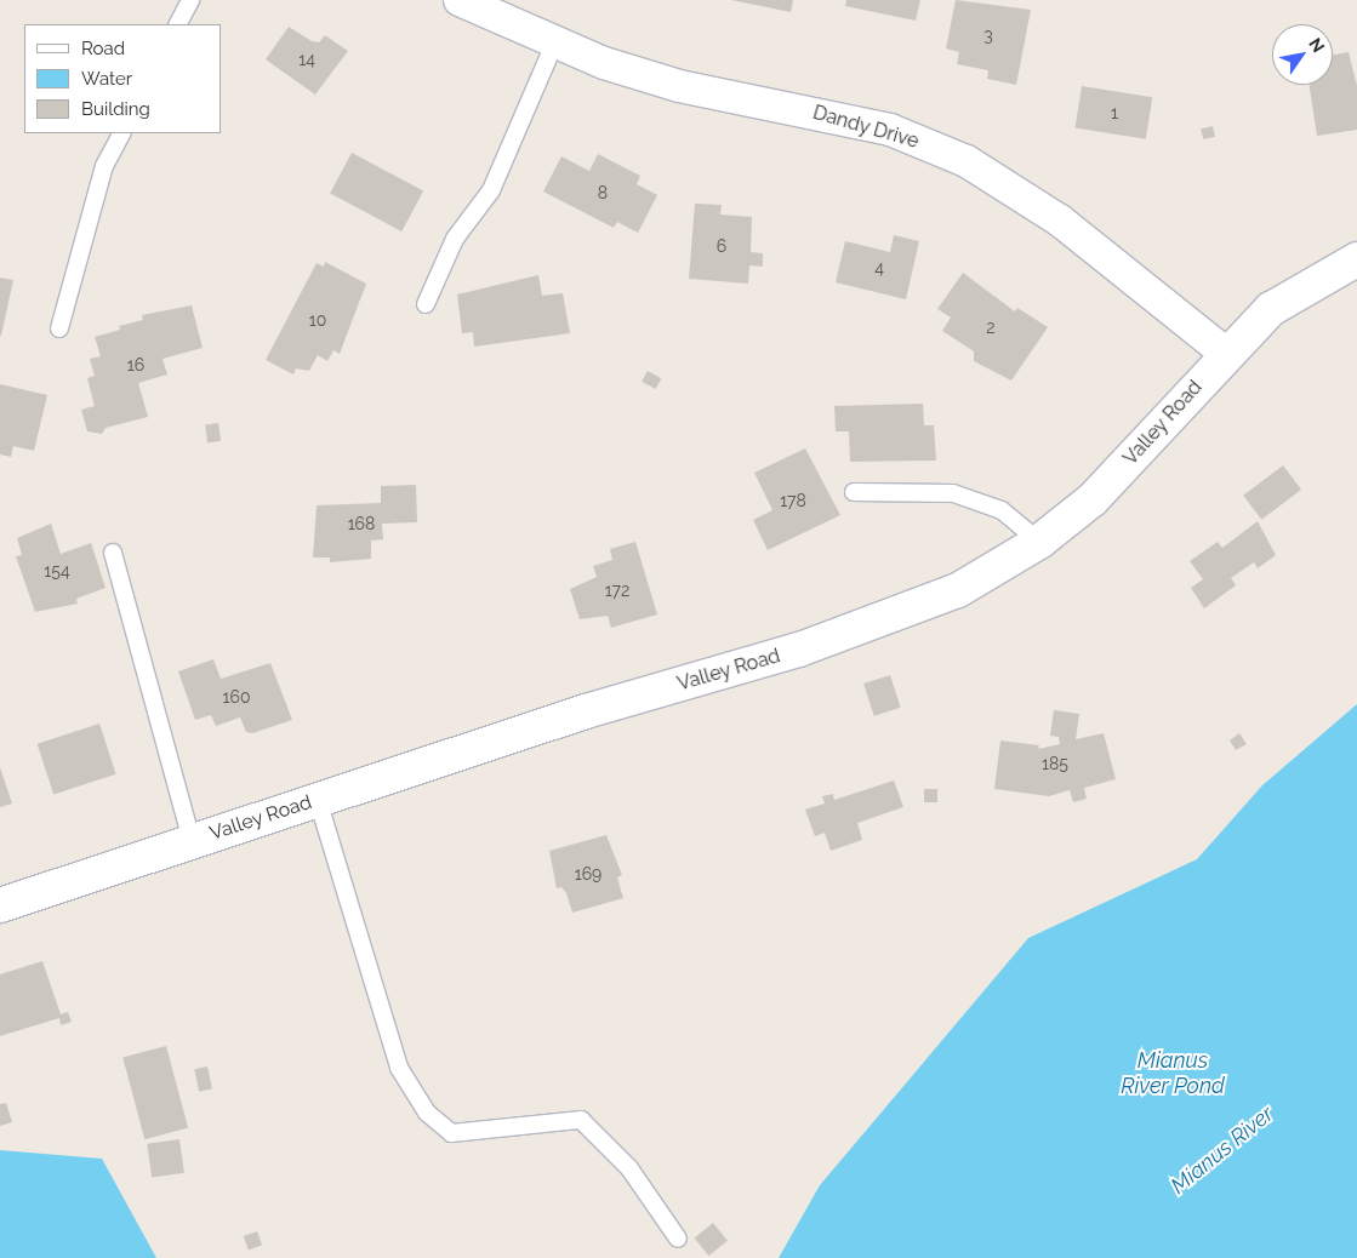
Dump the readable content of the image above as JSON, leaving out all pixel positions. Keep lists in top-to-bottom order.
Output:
{
  "streets": {
    "main road": ["Valley Road"],
    "street": ["Dandy Drive"]
  },
  "crossings": [
    ["Dandy Drive", "Valley Road"]
  ],
  "water": ["Mianus River Pond", "Mianus River"],
  "house_numbers": [
    "3",
    "14",
    "1",
    "8",
    "6",
    "4",
    "10",
    "2",
    "16",
    "178",
    "168",
    "154",
    "172",
    "160",
    "185",
    "169"
  ],
  "legend": ["Road", "Water", "Building"],
  "north": "top right"
}
